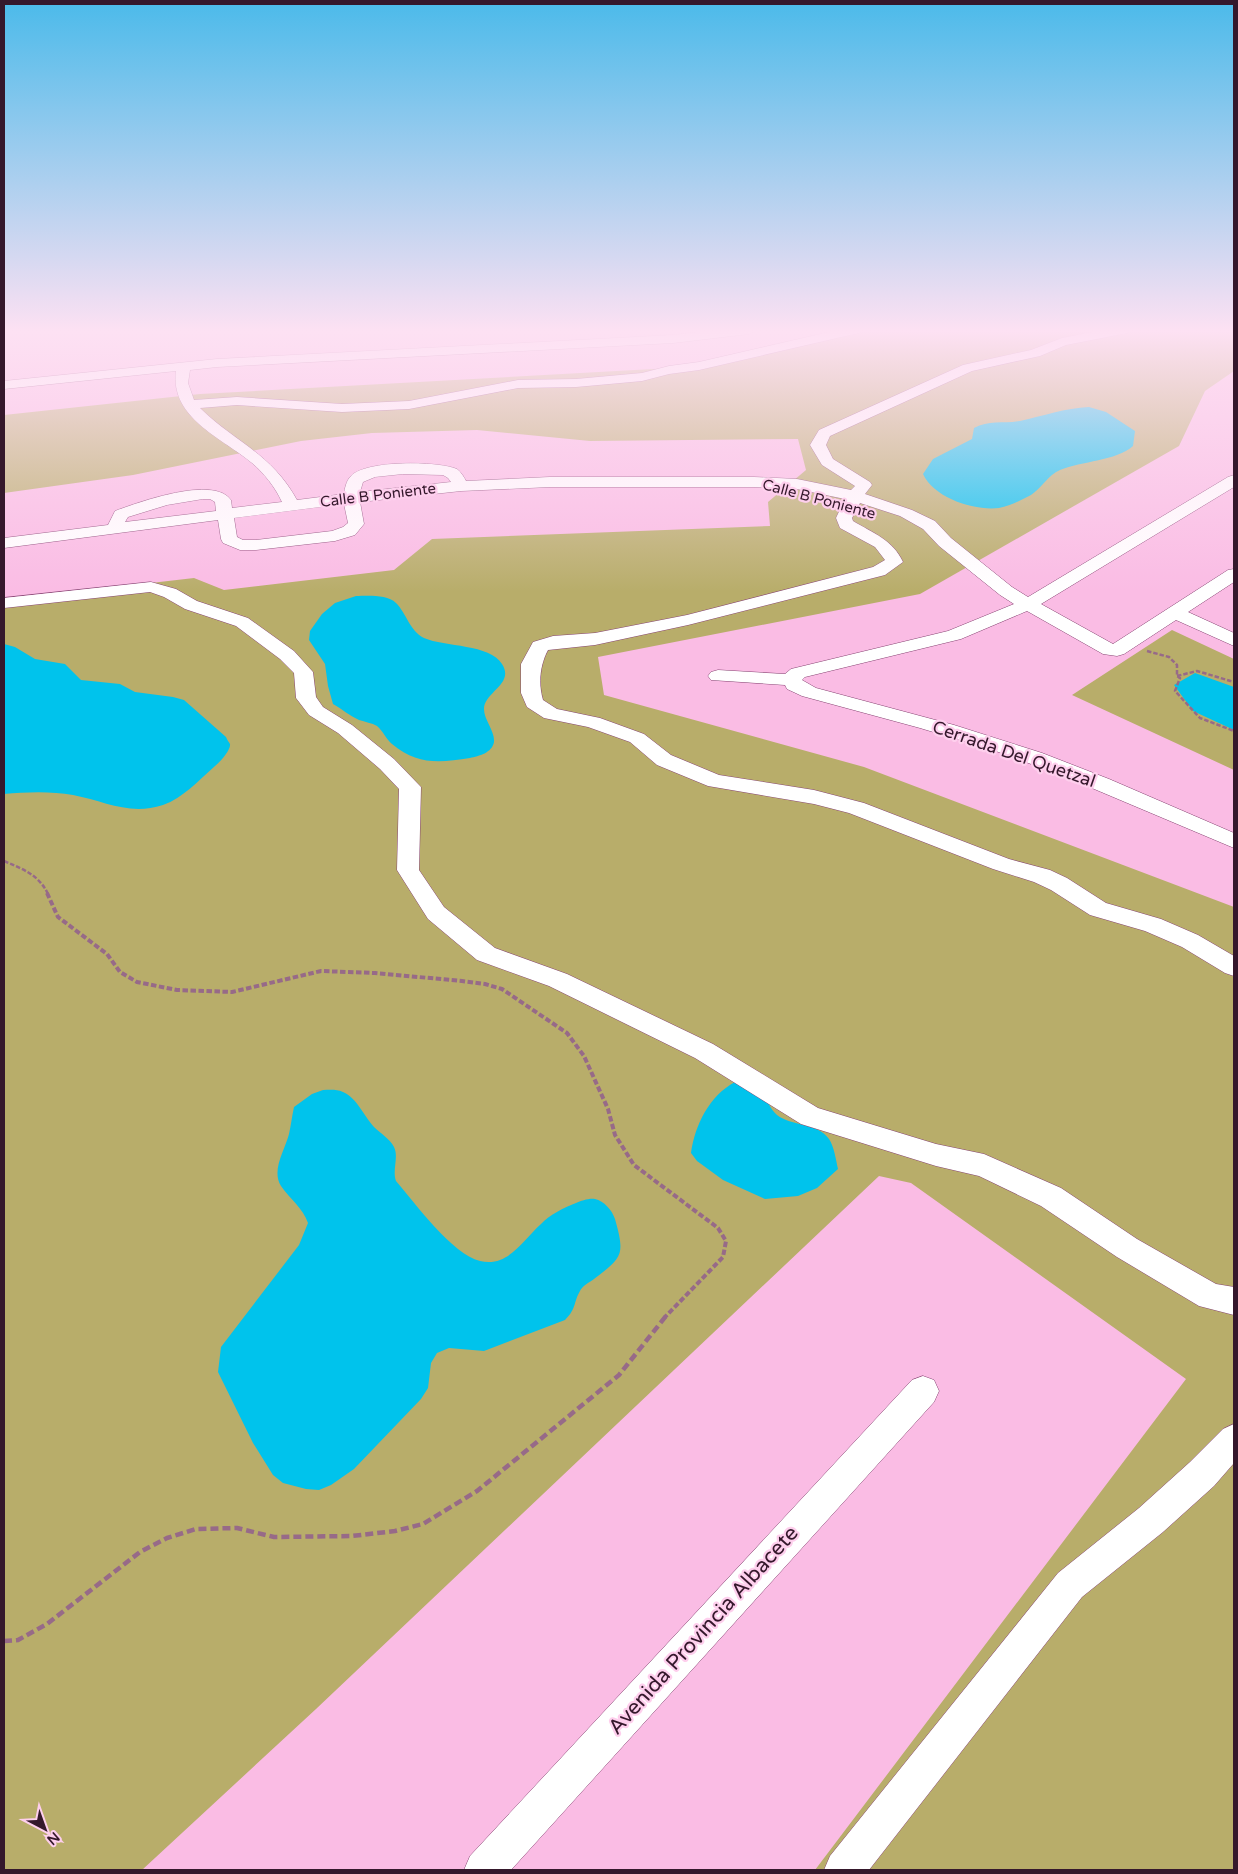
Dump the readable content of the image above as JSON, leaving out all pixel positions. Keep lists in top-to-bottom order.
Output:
{
  "streets": {
    "street": ["Calle B Poniente", "Cerrada Del Quetzal", "Avenida Provincia Albacete"]
  },
  "north": "bottom right"
}
